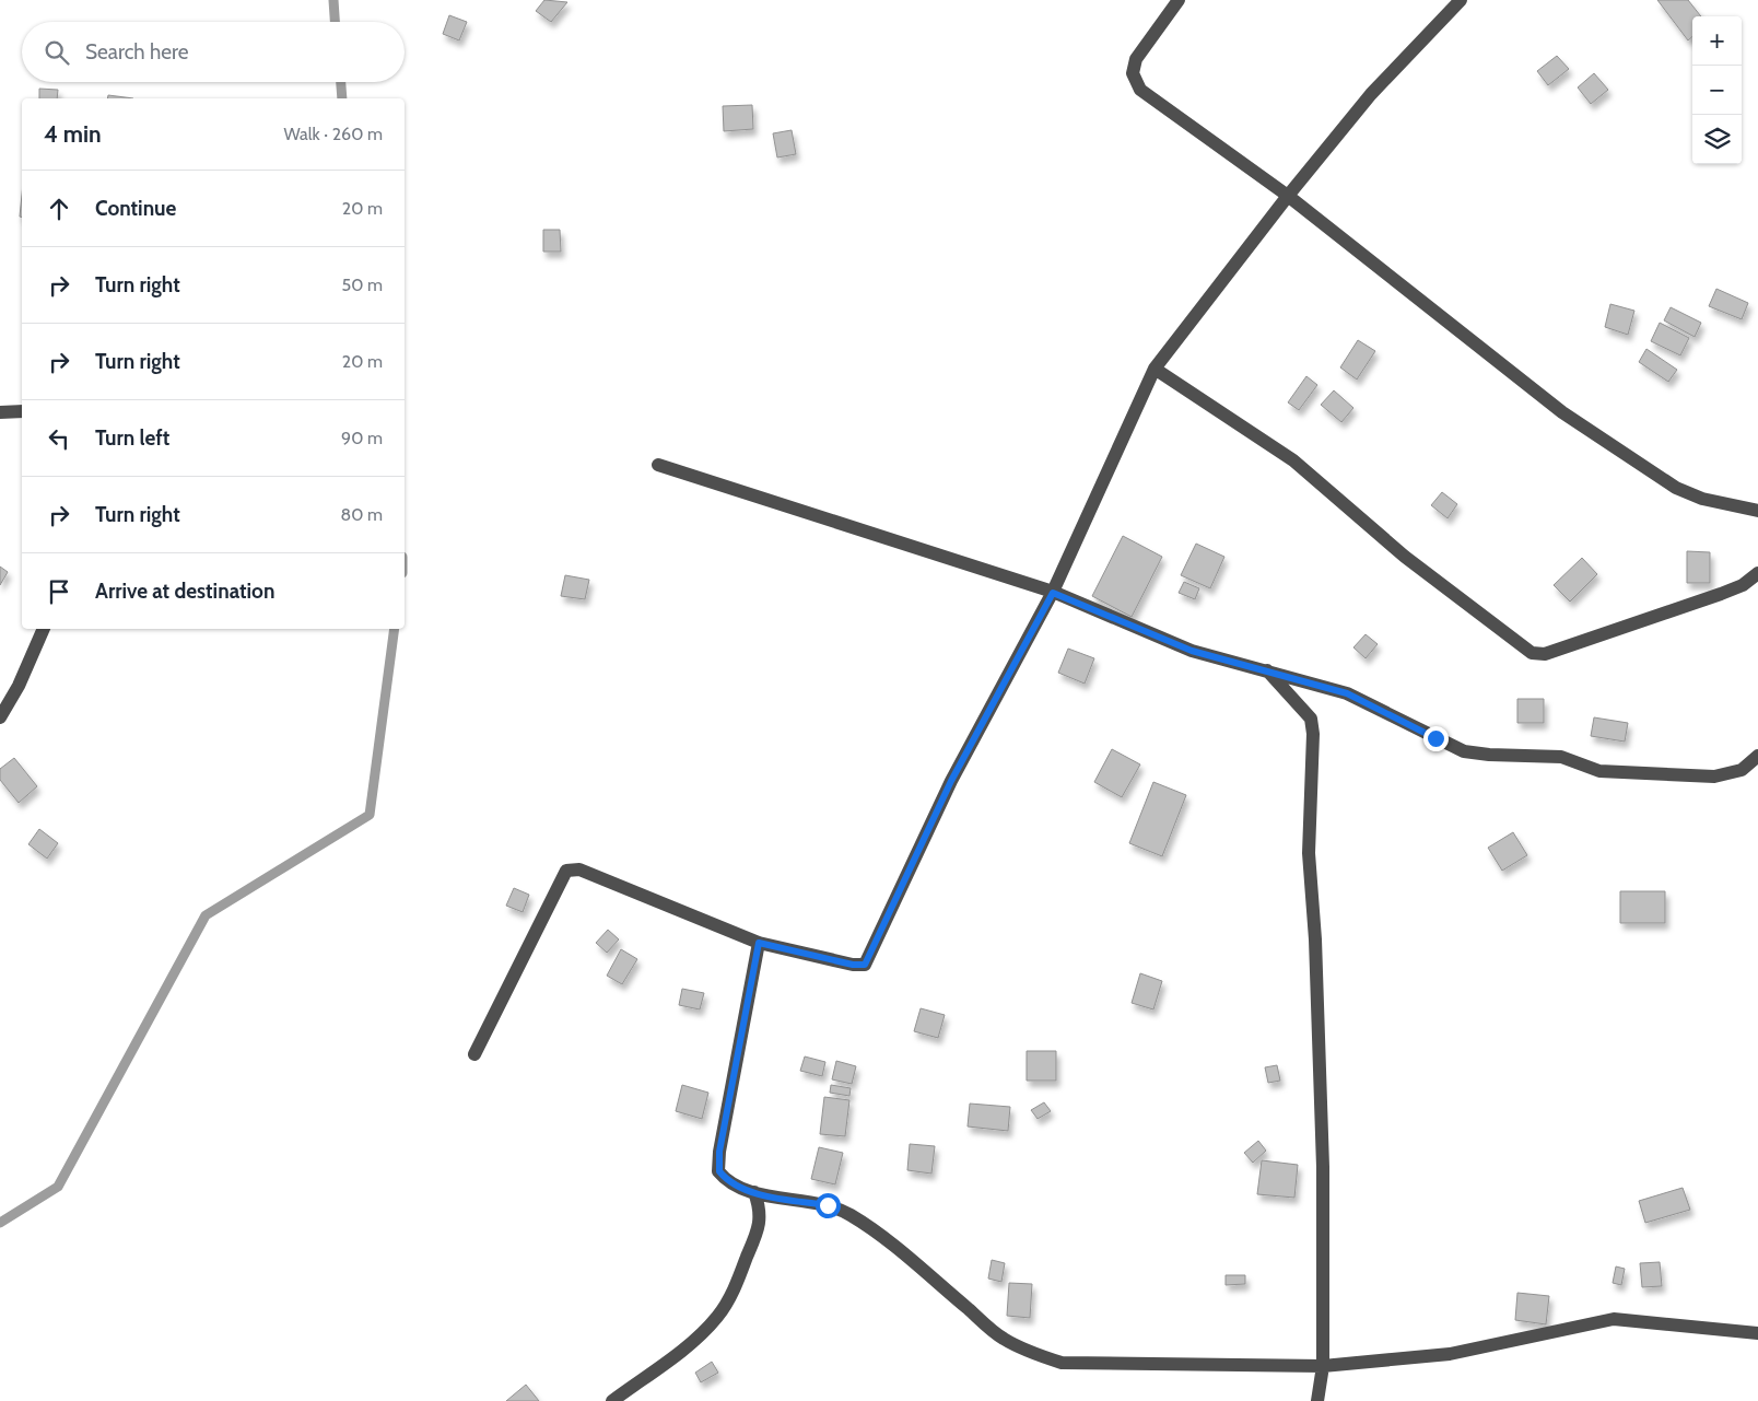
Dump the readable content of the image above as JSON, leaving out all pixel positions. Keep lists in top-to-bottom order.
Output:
{
  "page": {
    "map_buttons": ["+", "−"],
    "search": "Search here",
    "heading": ["4 min", "Walk · 260 m"],
    "list": [
      ["Continue", "20 m"],
      ["Turn right", "50 m"],
      ["Turn right", "20 m"],
      ["Turn left", "90 m"],
      ["Turn right", "80 m"],
      "Arrive at destination"
    ]
  }
}
